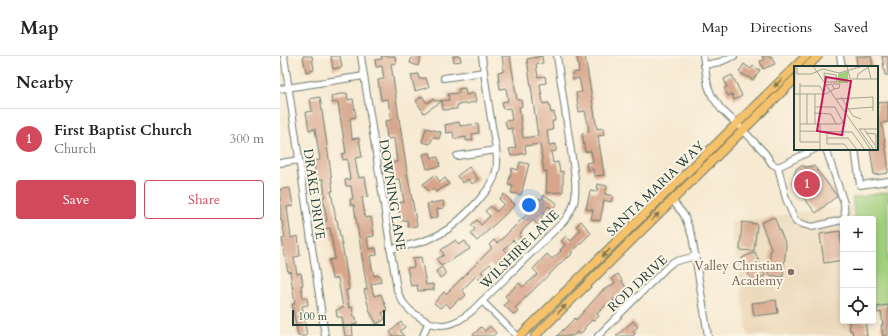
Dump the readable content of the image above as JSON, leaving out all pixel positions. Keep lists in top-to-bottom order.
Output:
{
  "streets": {
    "main road": ["SANTA MARIA WAY"],
    "street": [
      "DRAKE DRIVE",
      "DOWNING LANE",
      "WILSHIRE LANE",
      "ROD DRIVE"
    ]
  },
  "crossings": [
    ["DOWNING LANE", "WILSHIRE LANE"]
  ],
  "places": ["Valley Christian Academy"],
  "scale_bar": "100 m",
  "page": {
    "header": "Map",
    "nav": ["Map", "Directions", "Saved"],
    "heading": "Nearby",
    "list": [
      {
        "mark": "1",
        "name": "First Baptist Church",
        "note": "Church",
        "value": "300 m"
      }
    ],
    "buttons": ["Save", "Share"],
    "pins": "1",
    "map_buttons": ["+", "−"],
    "scale": "100 m"
  }
}
